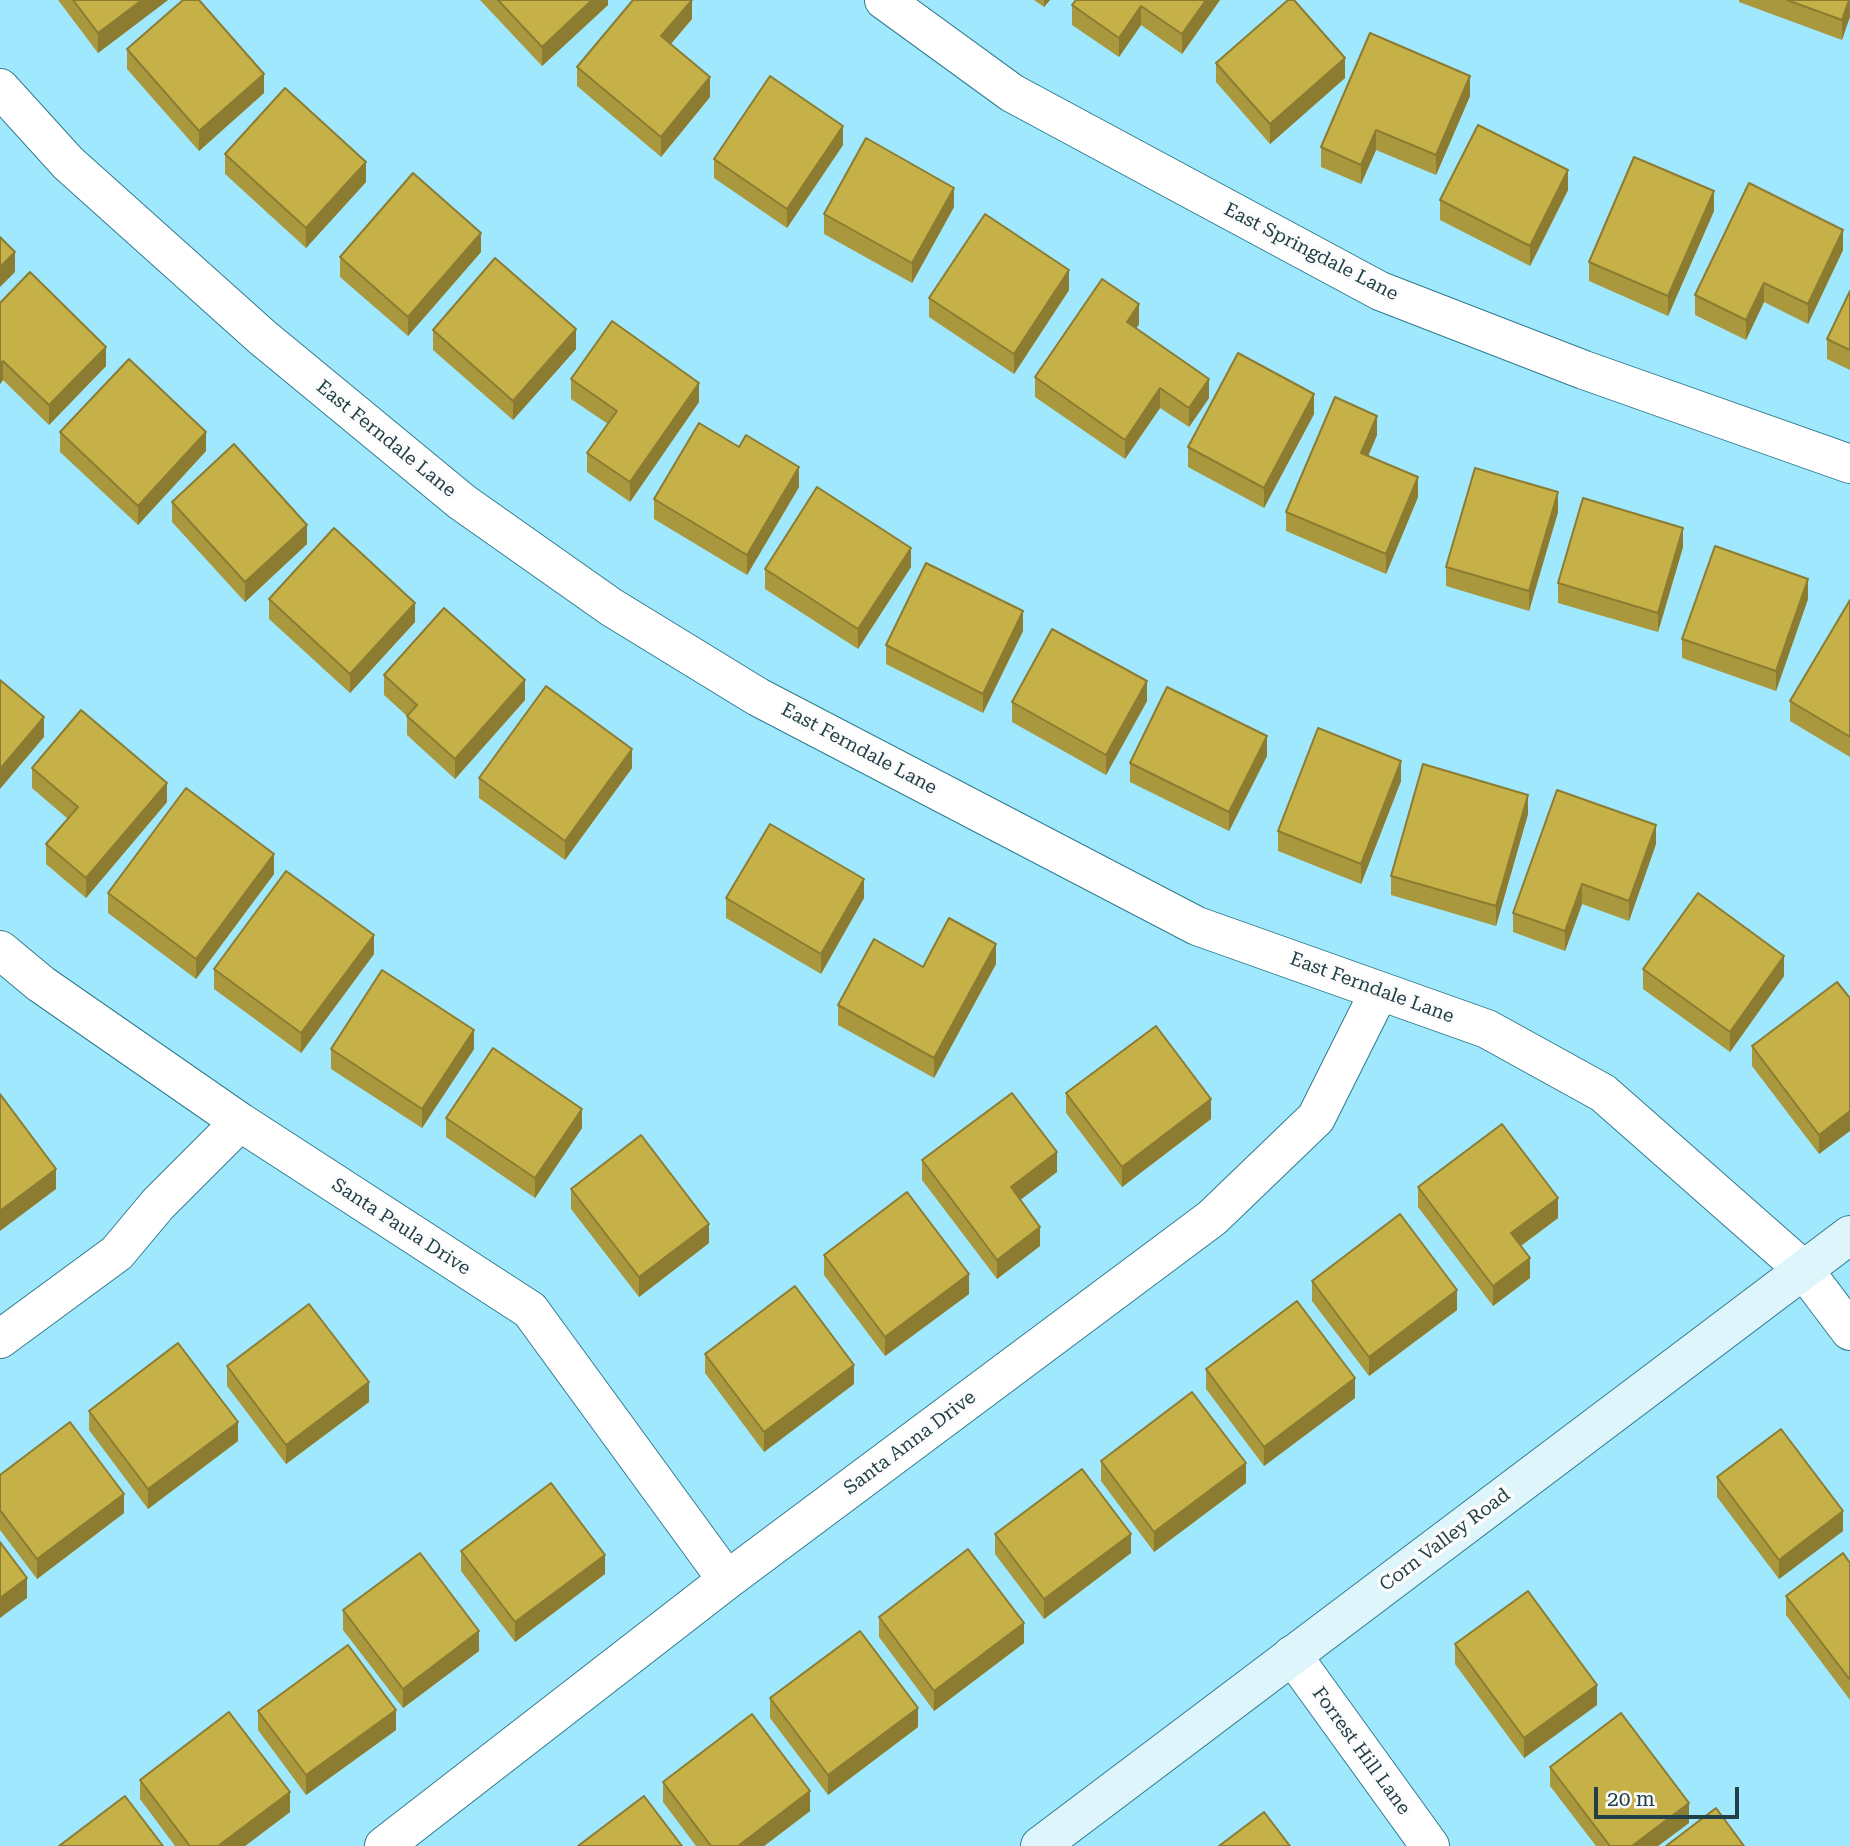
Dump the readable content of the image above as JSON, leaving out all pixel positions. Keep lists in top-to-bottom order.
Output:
{
  "streets": {
    "main road": ["Corn Valley Road"],
    "street": [
      "East Springdale Lane",
      "East Ferndale Lane",
      "Santa Paula Drive",
      "Santa Anna Drive",
      "Forrest Hill Lane"
    ]
  },
  "crossings": [
    ["East Ferndale Lane", "Santa Anna Drive"],
    ["East Ferndale Lane", "Corn Valley Road"],
    ["Santa Paula Drive", "Santa Anna Drive"],
    ["Corn Valley Road", "Forrest Hill Lane"]
  ],
  "scale_bar": "20 m"
}
